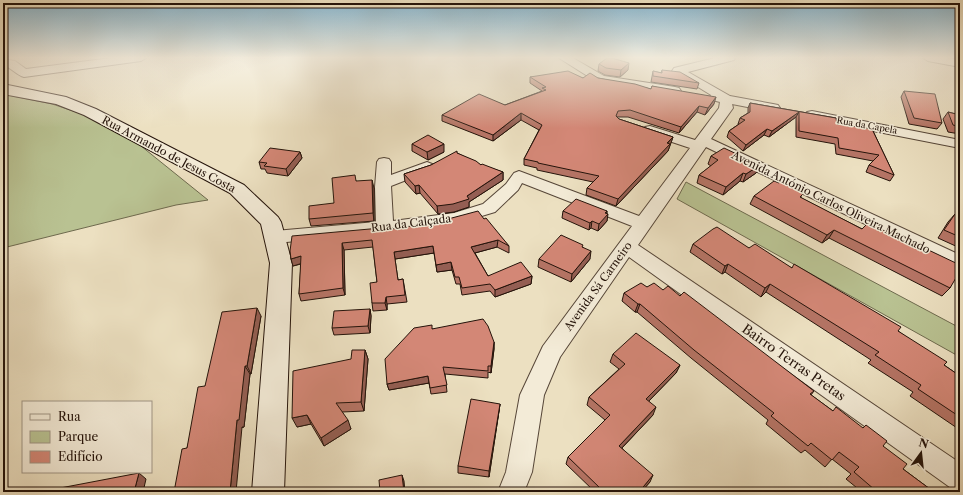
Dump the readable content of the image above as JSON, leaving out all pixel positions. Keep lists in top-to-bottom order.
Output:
{
  "streets": {
    "street": [
      "Rua da Capela",
      "Rua Armando de Jesus Costa",
      "Avenida António Carlos Oliveira Machado",
      "Rua da Calçada",
      "Avenida Sá Carneiro",
      "Bairro Terras Pretas"
    ]
  },
  "crossings": [
    ["Rua da Capela", "Avenida Sá Carneiro"],
    ["Rua Armando de Jesus Costa", "Rua da Calçada"],
    ["Avenida António Carlos Oliveira Machado", "Avenida Sá Carneiro"],
    ["Rua da Calçada", "Avenida Sá Carneiro"],
    ["Avenida Sá Carneiro", "Bairro Terras Pretas"]
  ],
  "legend": ["Rua", "Parque", "Edifício"],
  "north": "top"
}
